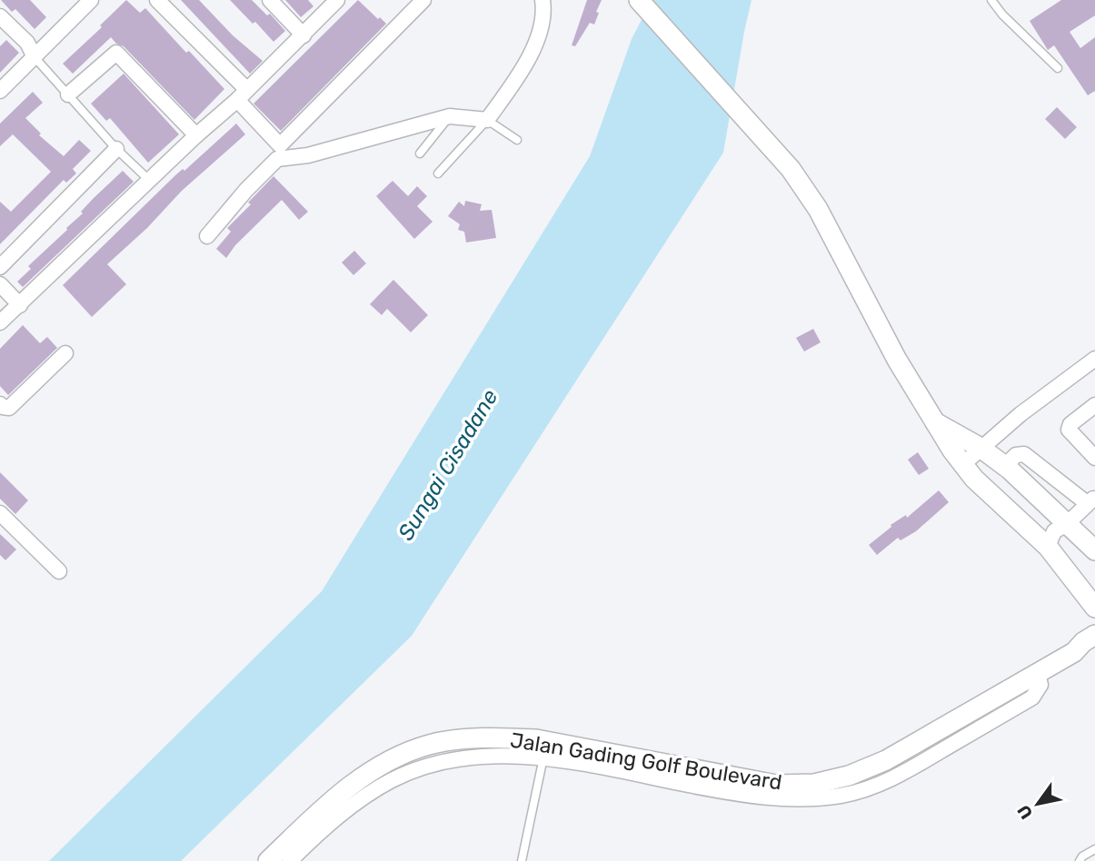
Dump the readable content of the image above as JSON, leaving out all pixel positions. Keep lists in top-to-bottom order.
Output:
{
  "streets": {
    "main road": ["Jalan Gading Golf Boulevard"]
  },
  "water": ["Sungai Cisadane"],
  "north": "bottom left"
}
